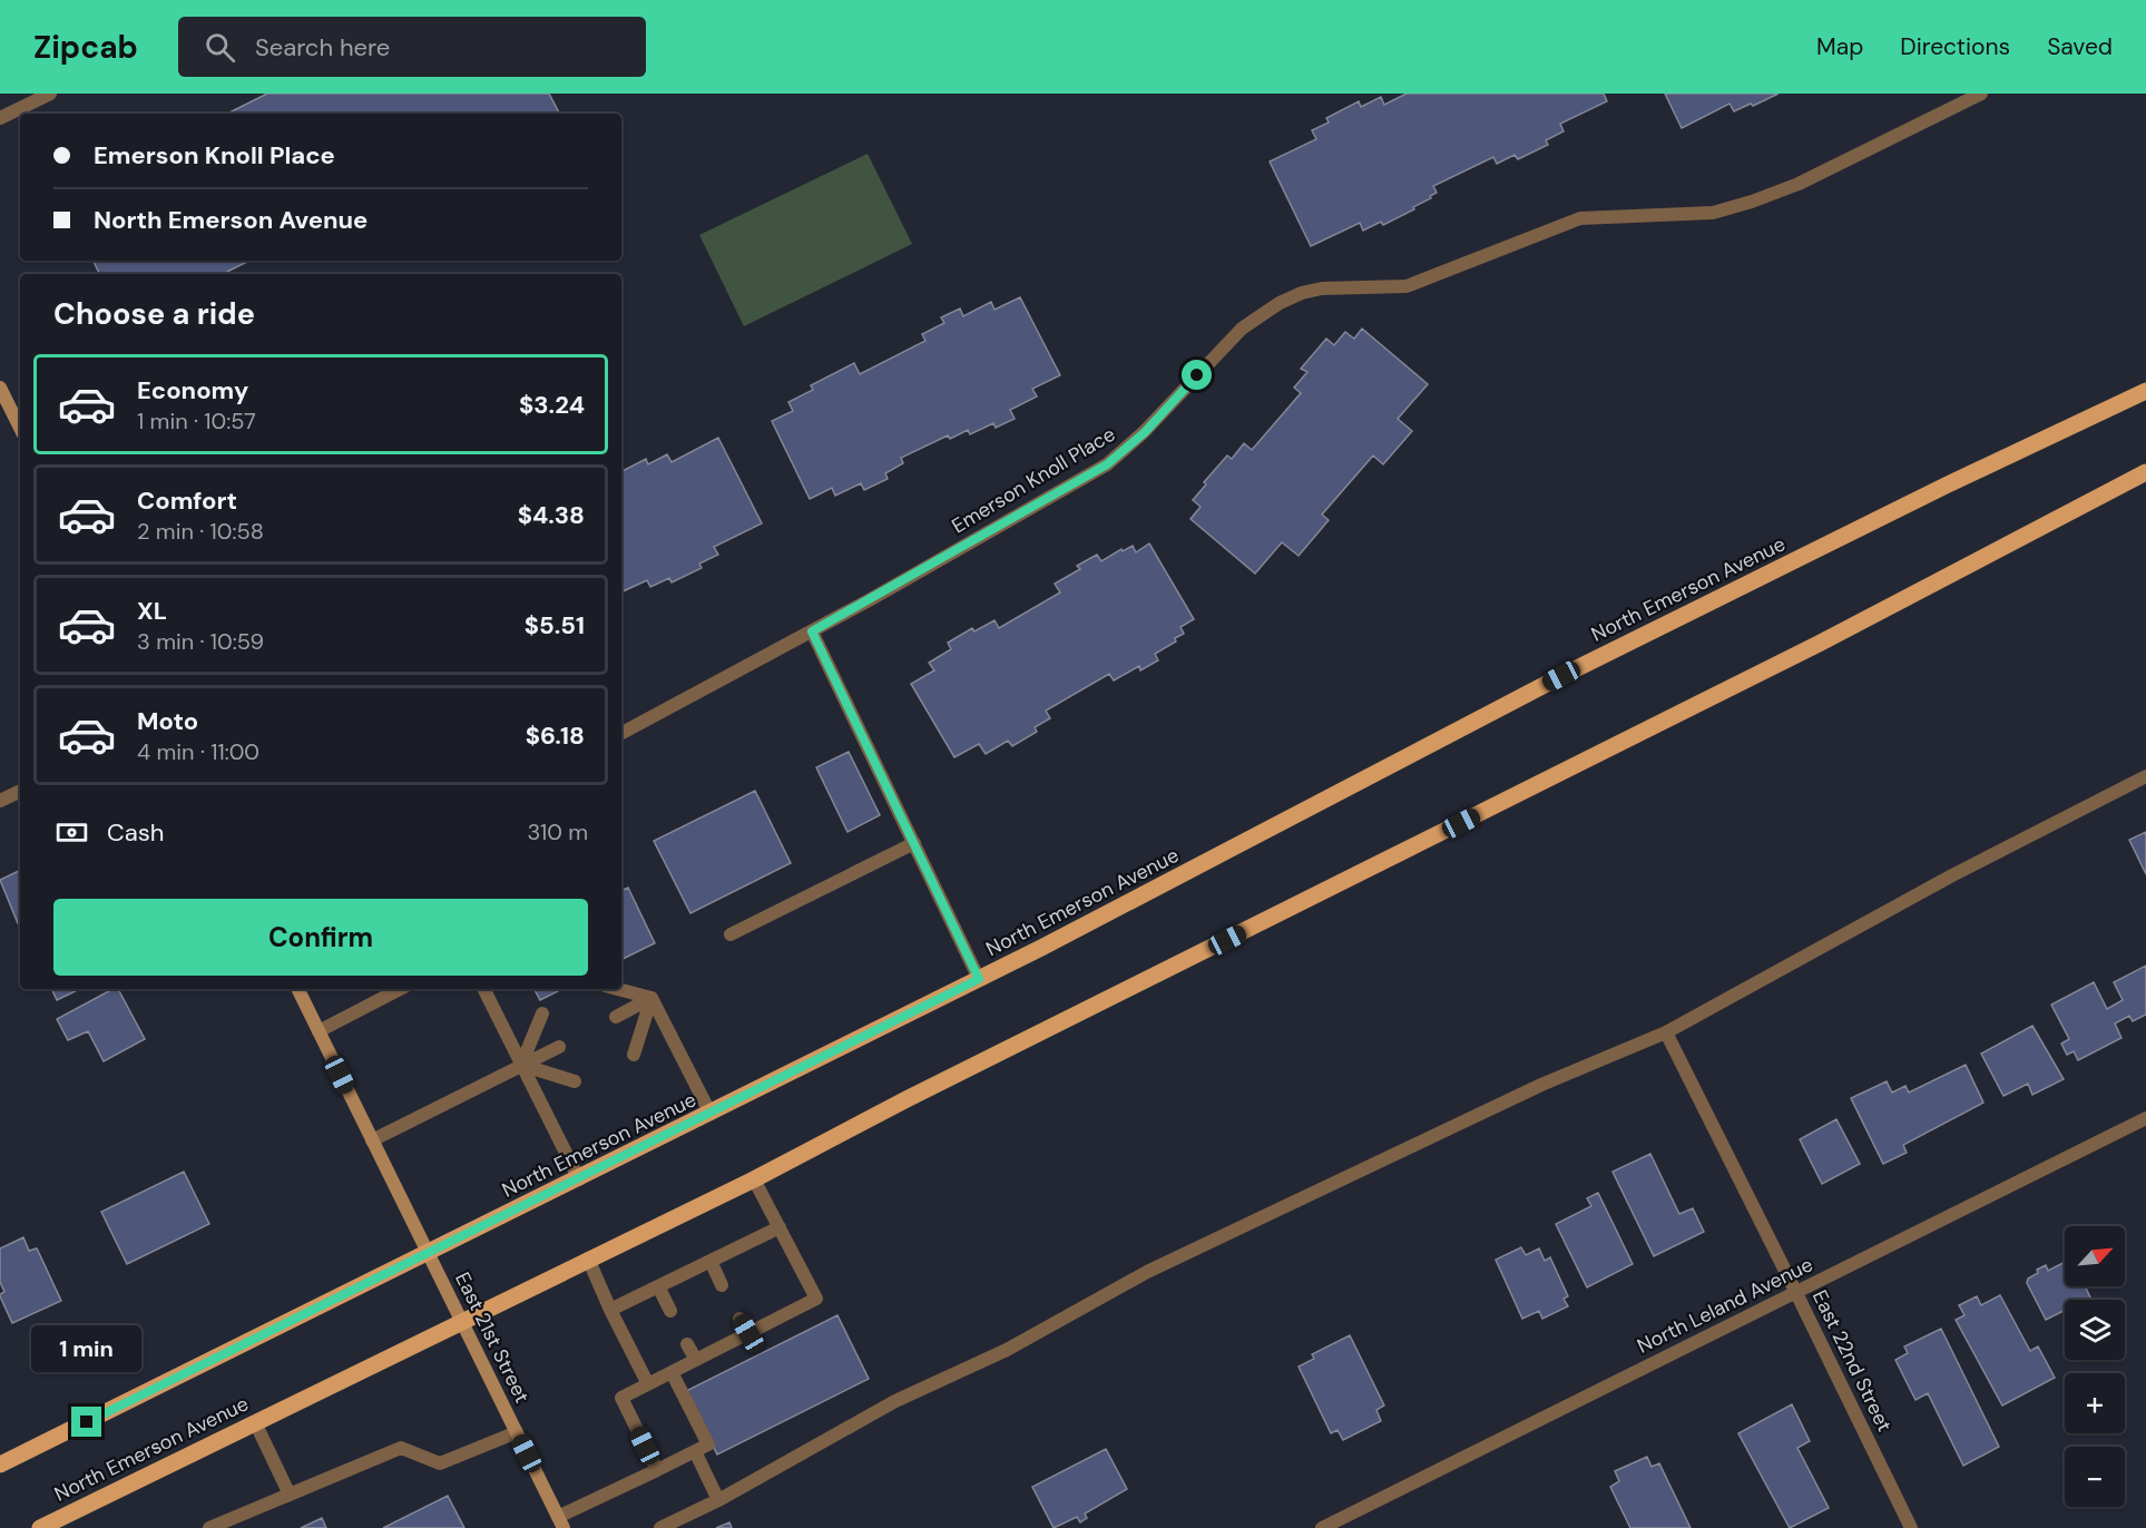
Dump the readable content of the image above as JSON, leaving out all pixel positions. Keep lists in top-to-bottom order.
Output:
{
  "streets": {
    "main road": ["North Emerson Avenue", "East 21st Street"],
    "street": ["Emerson Knoll Place", "North Leland Avenue", "East 22nd Street"]
  },
  "crossings": [
    ["North Emerson Avenue", "East 21st Street"],
    ["North Leland Avenue", "East 22nd Street"]
  ],
  "north": "top right",
  "page": {
    "header": "Zipcab",
    "search": "Search here",
    "nav": ["Map", "Directions", "Saved"],
    "banner": ["Emerson Knoll Place", "North Emerson Avenue"],
    "heading": "Choose a ride",
    "list": [
      {
        "name": "Economy",
        "note": "1 min · 10:57",
        "value": "$3.24"
      },
      {
        "name": "Comfort",
        "note": "2 min · 10:58",
        "value": "$4.38"
      },
      {
        "name": "XL",
        "note": "3 min · 10:59",
        "value": "$5.51"
      },
      {
        "name": "Moto",
        "note": "4 min · 11:00",
        "value": "$6.18"
      }
    ],
    "pay": ["Cash", "310 m"],
    "buttons": "Confirm",
    "map_buttons": ["+", "−"],
    "bubble": "1 min"
  }
}
